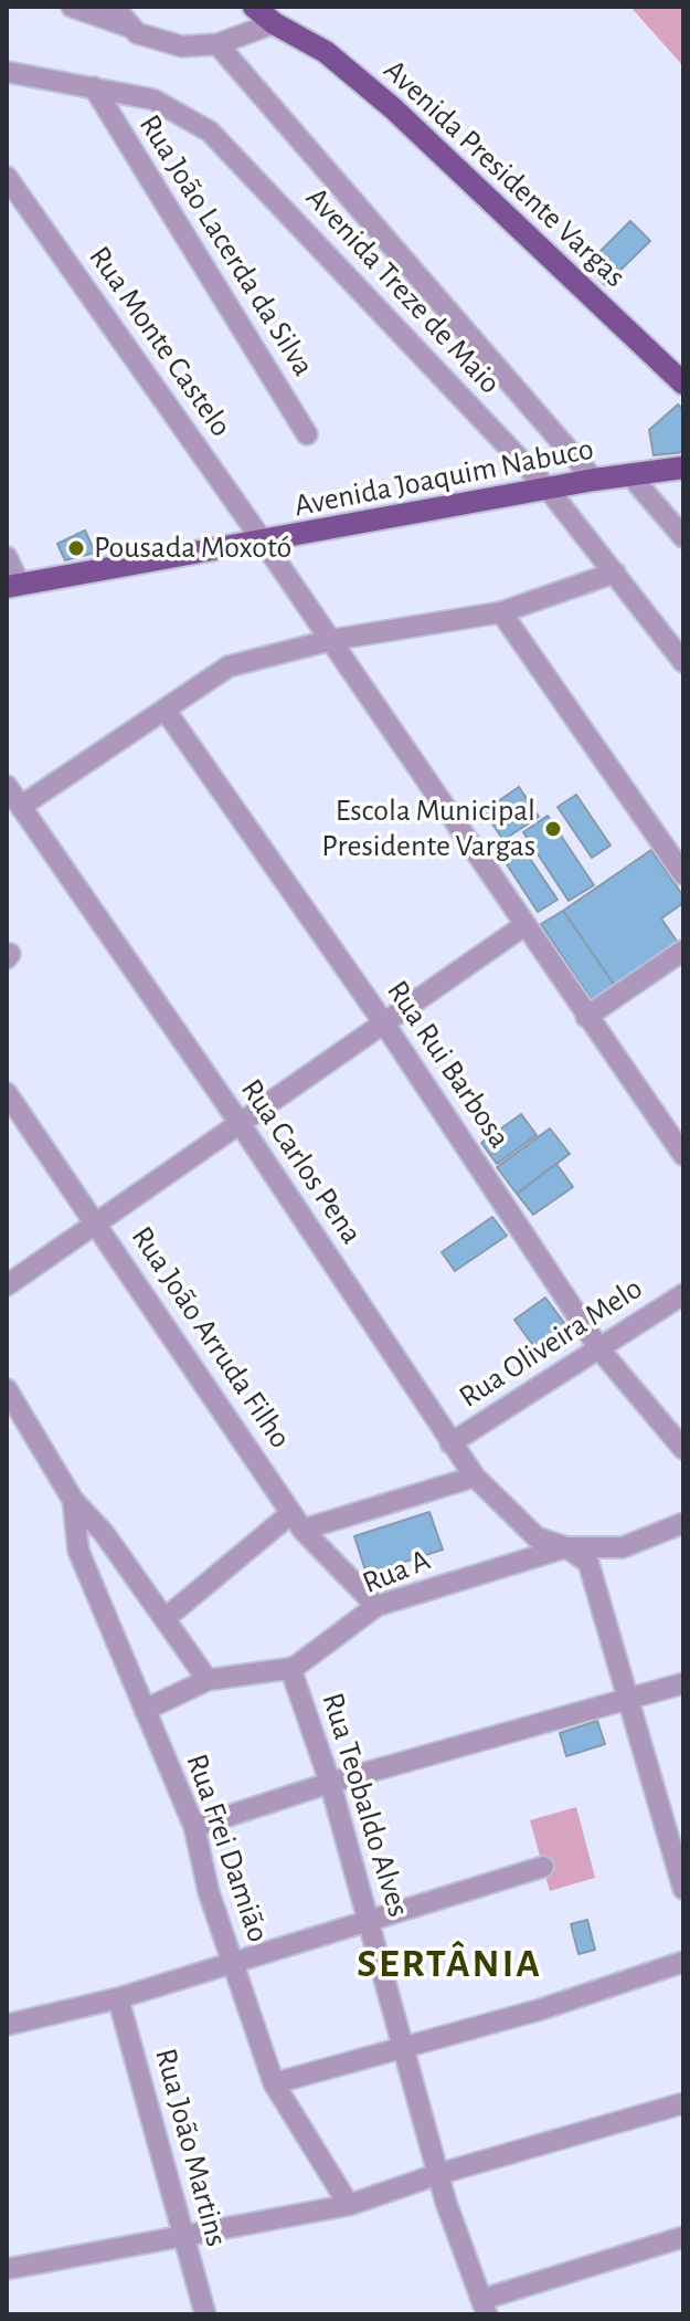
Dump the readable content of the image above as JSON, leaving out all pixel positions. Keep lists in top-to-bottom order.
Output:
{
  "streets": {
    "main road": ["Avenida Presidente Vargas", "Avenida Joaquim Nabuco"],
    "street": [
      "Rua João Lacerda da Silva",
      "Avenida Treze de Maio",
      "Rua Monte Castelo",
      "Rua Rui Barbosa",
      "Rua Carlos Pena",
      "Rua João Arruda Filho",
      "Rua Oliveira Melo",
      "Rua A",
      "Rua Teobaldo Alves",
      "Rua Frei Damião",
      "Rua João Martins"
    ]
  },
  "crossings": [
    ["Rua João Lacerda da Silva", "Avenida Treze de Maio"],
    ["Avenida Treze de Maio", "Avenida Joaquim Nabuco"],
    ["Rua Monte Castelo", "Avenida Joaquim Nabuco"],
    ["Rua Rui Barbosa", "Rua Oliveira Melo"],
    ["Rua Carlos Pena", "Rua Oliveira Melo"],
    ["Rua Carlos Pena", "Rua A"],
    ["Rua João Arruda Filho", "Rua A"],
    ["Rua A", "Rua Teobaldo Alves"],
    ["Rua A", "Rua Frei Damião"]
  ],
  "districts": ["SERTÂNIA"],
  "places": ["Pousada Moxotó", "Escola Municipal Presidente Vargas"]
}
